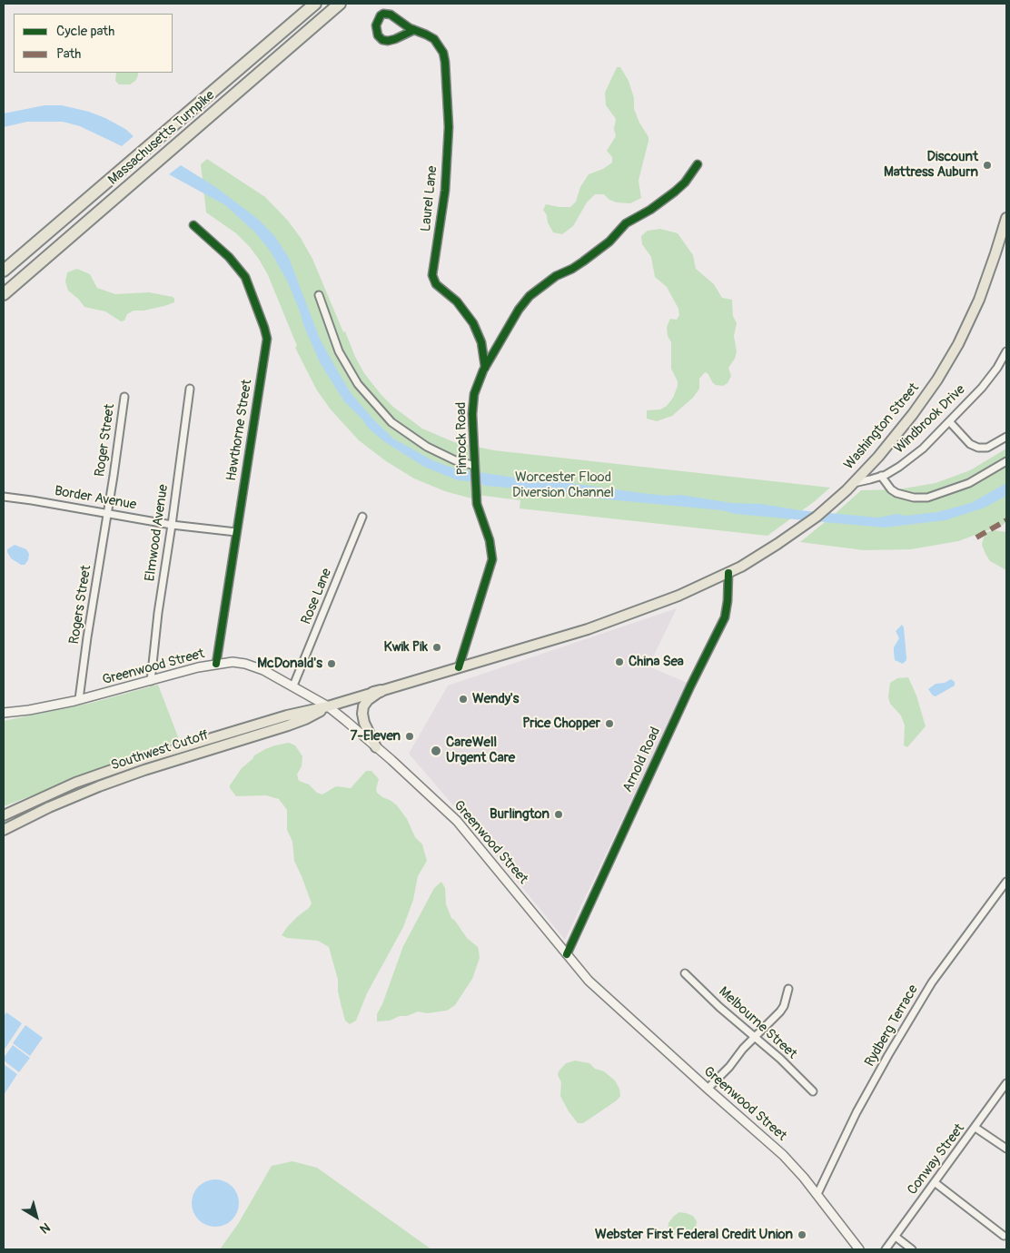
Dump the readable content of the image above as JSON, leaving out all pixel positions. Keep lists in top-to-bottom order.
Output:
{
  "streets": {
    "highway": ["Massachusetts Turnpike"],
    "main road": ["Washington Street", "Greenwood Street", "Southwest Cutoff"],
    "street": [
      "Laurel Lane",
      "Windbrook Drive",
      "Hawthorne Street",
      "Pinrock Road",
      "Roger Street",
      "Border Avenue",
      "Elmwood Avenue",
      "Rose Lane",
      "Rogers Street",
      "Arnold Road",
      "Melbourne Street",
      "Rydberg Terrace",
      "Conway Street"
    ]
  },
  "crossings": [
    ["Laurel Lane", "Pinrock Road"],
    ["Windbrook Drive", "Washington Street"],
    ["Washington Street", "Southwest Cutoff"],
    ["Washington Street", "Arnold Road"],
    ["Hawthorne Street", "Border Avenue"],
    ["Hawthorne Street", "Greenwood Street"],
    ["Pinrock Road", "Southwest Cutoff"],
    ["Roger Street", "Border Avenue"],
    ["Roger Street", "Rogers Street"],
    ["Border Avenue", "Elmwood Avenue"],
    ["Border Avenue", "Rogers Street"],
    ["Elmwood Avenue", "Greenwood Street"],
    ["Rose Lane", "Greenwood Street"],
    ["Rogers Street", "Greenwood Street"],
    ["Greenwood Street", "Southwest Cutoff"],
    ["Greenwood Street", "Arnold Road"],
    ["Greenwood Street", "Rydberg Terrace"]
  ],
  "parks": ["Worcester Flood Diversion Channel"],
  "places": [
    "Discount Mattress Auburn",
    "Kwik Pik",
    "China Sea",
    "McDonald's",
    "Wendy's",
    "Price Chopper",
    "7-Eleven",
    "CareWell Urgent Care",
    "Burlington",
    "Webster First Federal Credit Union"
  ],
  "legend": ["Cycle path", "Path"],
  "north": "bottom right"
}
